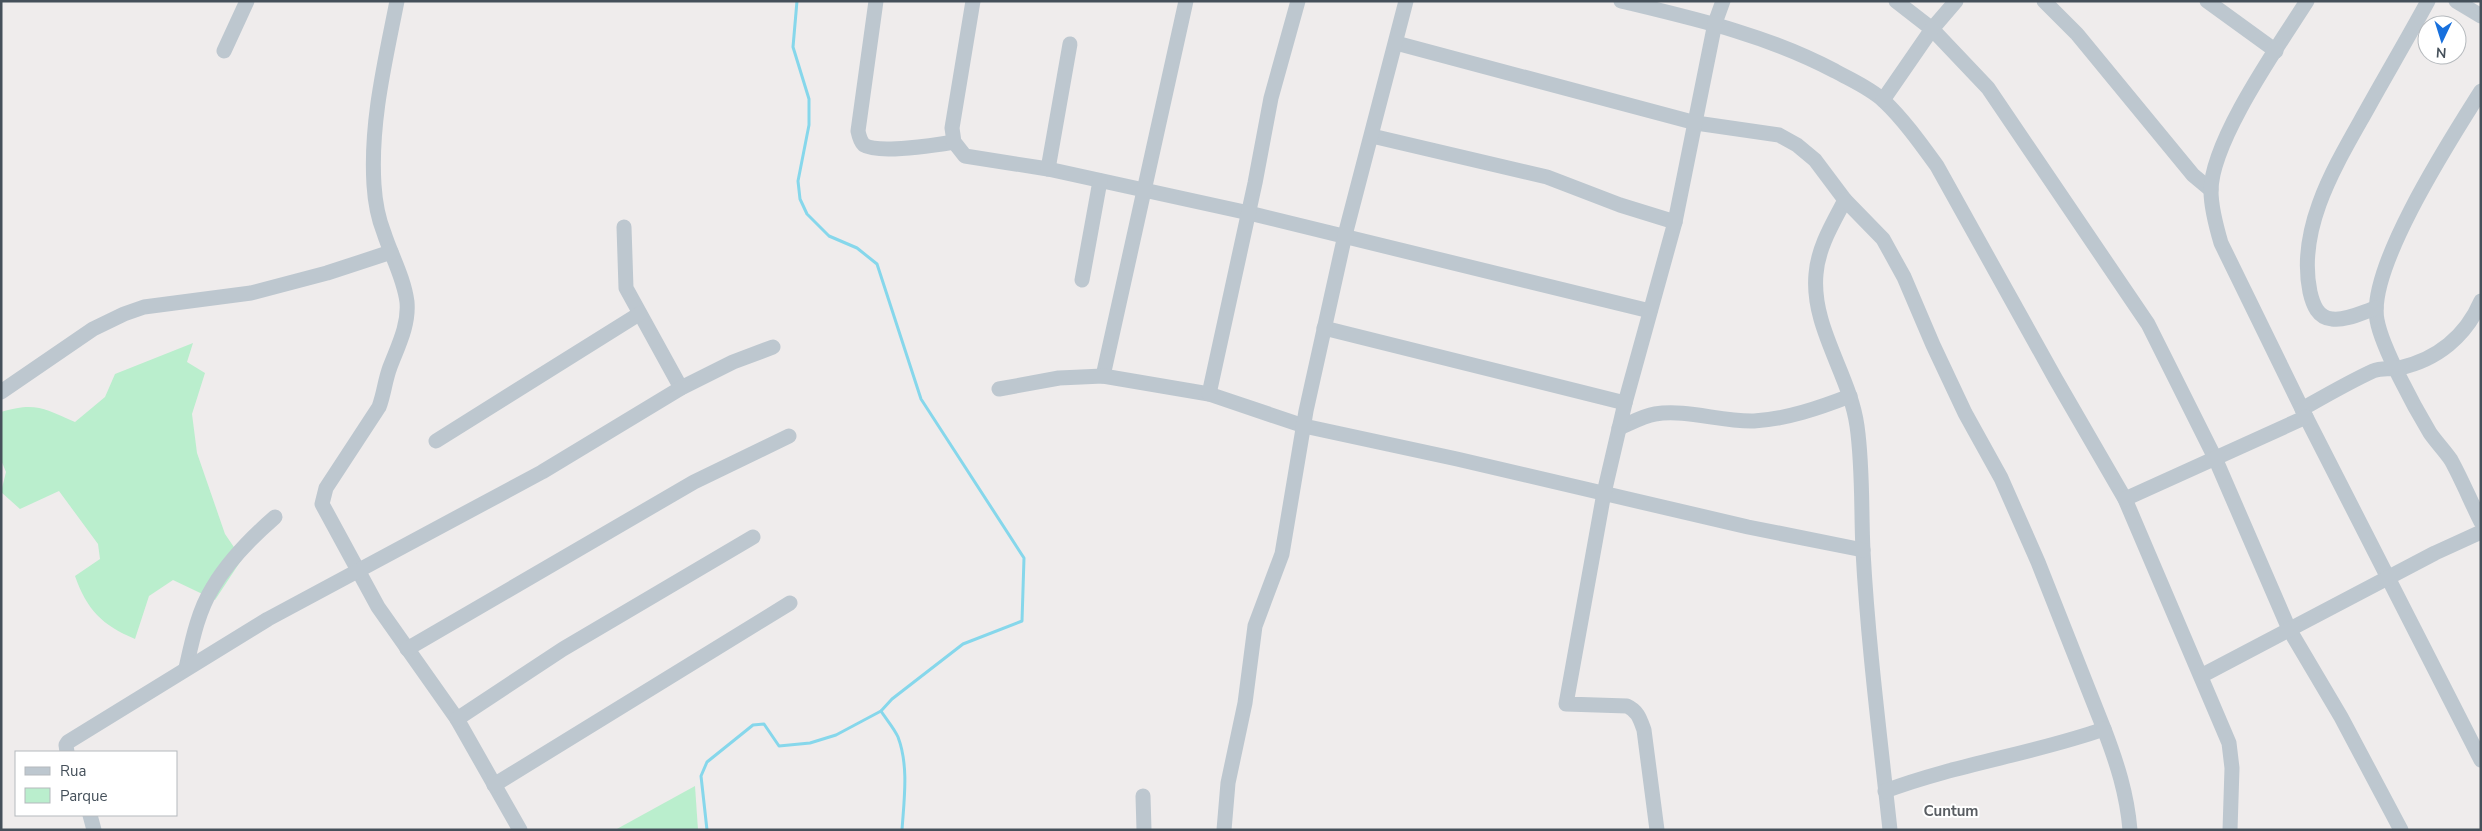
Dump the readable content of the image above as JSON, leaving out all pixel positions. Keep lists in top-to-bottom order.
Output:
{
  "districts": ["Cuntum"],
  "legend": ["Rua", "Parque"],
  "north": "bottom"
}
